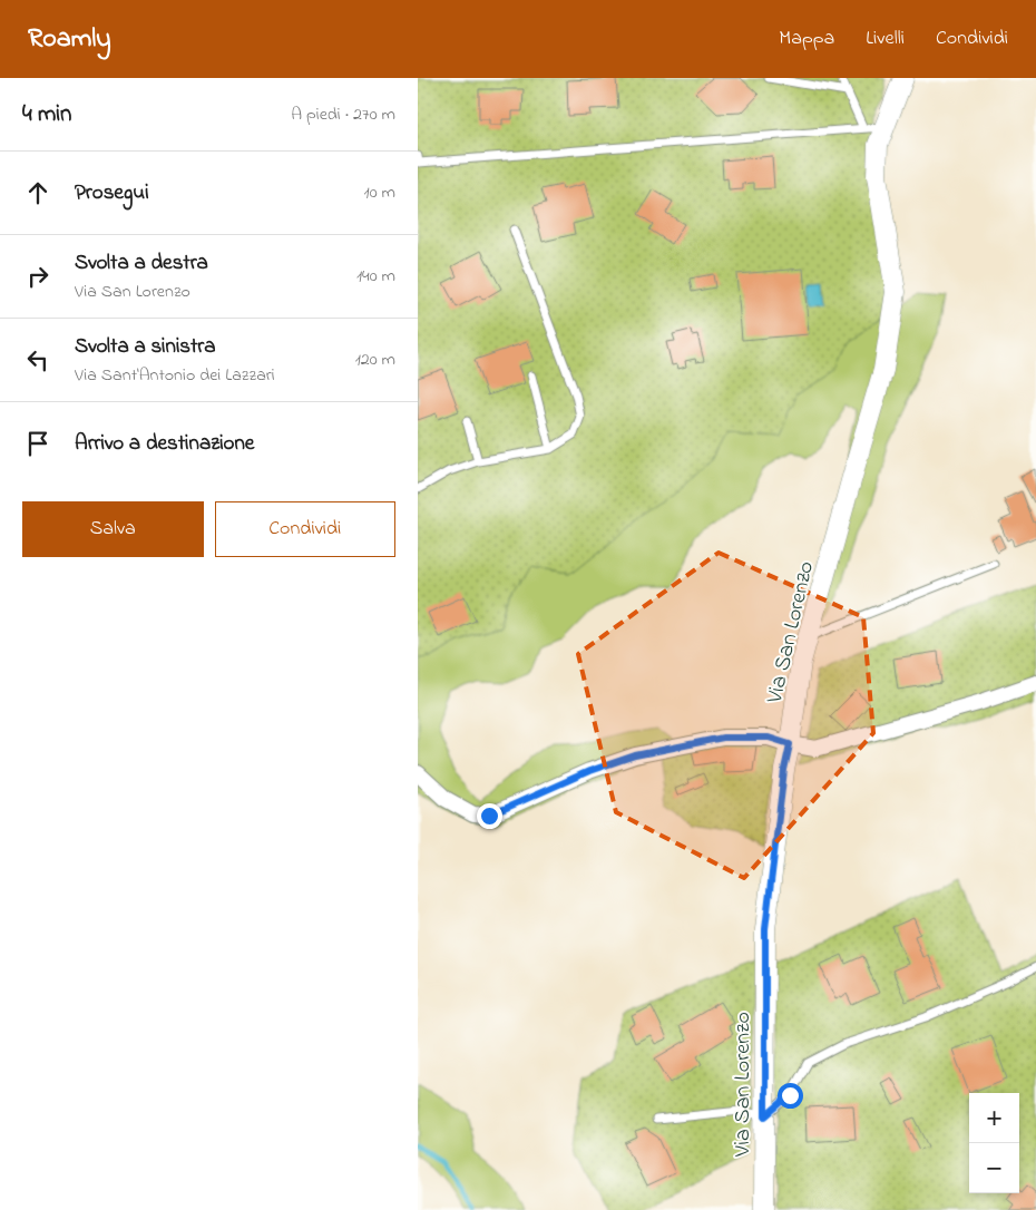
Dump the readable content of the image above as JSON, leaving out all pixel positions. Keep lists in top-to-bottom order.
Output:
{
  "streets": {
    "street": ["Via San Lorenzo"]
  },
  "page": {
    "header": "Roamly",
    "nav": ["Mappa", "Livelli", "Condividi"],
    "heading": ["4 min", "A piedi · 270 m"],
    "list": [
      ["Prosegui", "10 m"],
      ["Svolta a destra", "Via San Lorenzo", "140 m"],
      ["Svolta a sinistra", "Via Sant'Antonio dei Lazzari", "120 m"],
      "Arrivo a destinazione"
    ],
    "buttons": ["Salva", "Condividi"],
    "map_buttons": ["+", "−"]
  }
}
